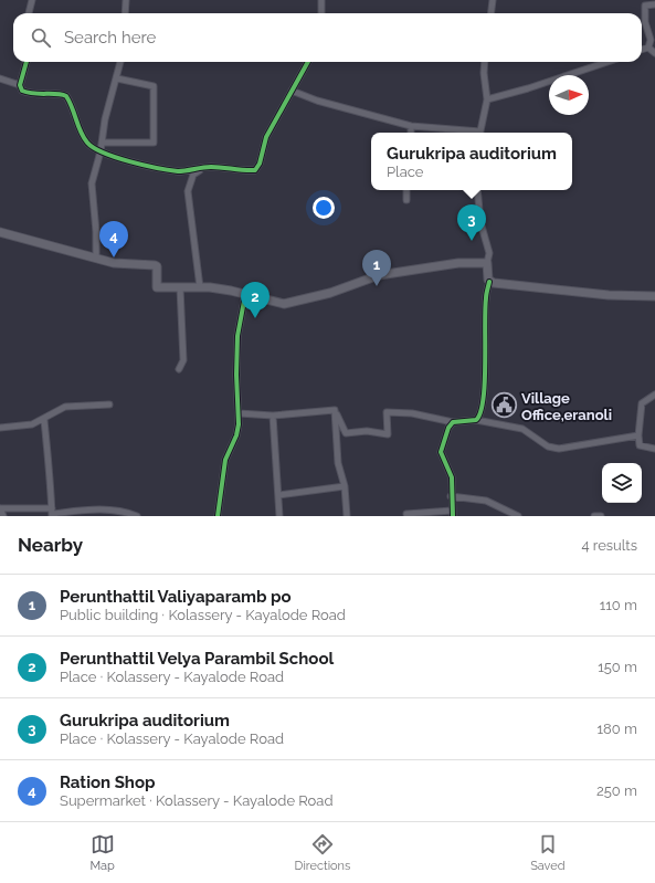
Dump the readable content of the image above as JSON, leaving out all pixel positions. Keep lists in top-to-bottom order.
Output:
{
  "places": {
    "public building": ["Village Office,eranoli"]
  },
  "north": "right",
  "page": {
    "search": "Search here",
    "popup": ["Gurukripa auditorium", "Place"],
    "pins": [
      "3",
      "4",
      "1",
      "2"
    ],
    "heading": ["Nearby", "4 results"],
    "list": [
      {
        "mark": "1",
        "name": "Perunthattil Valiyaparamb po",
        "note": "Public building · Kolassery - Kayalode Road",
        "value": "110 m"
      },
      {
        "mark": "2",
        "name": "Perunthattil Velya Parambil School",
        "note": "Place · Kolassery - Kayalode Road",
        "value": "150 m"
      },
      {
        "mark": "3",
        "name": "Gurukripa auditorium",
        "note": "Place · Kolassery - Kayalode Road",
        "value": "180 m"
      },
      {
        "mark": "4",
        "name": "Ration Shop",
        "note": "Supermarket · Kolassery - Kayalode Road",
        "value": "250 m"
      }
    ],
    "nav": ["Map", "Directions", "Saved"]
  }
}
